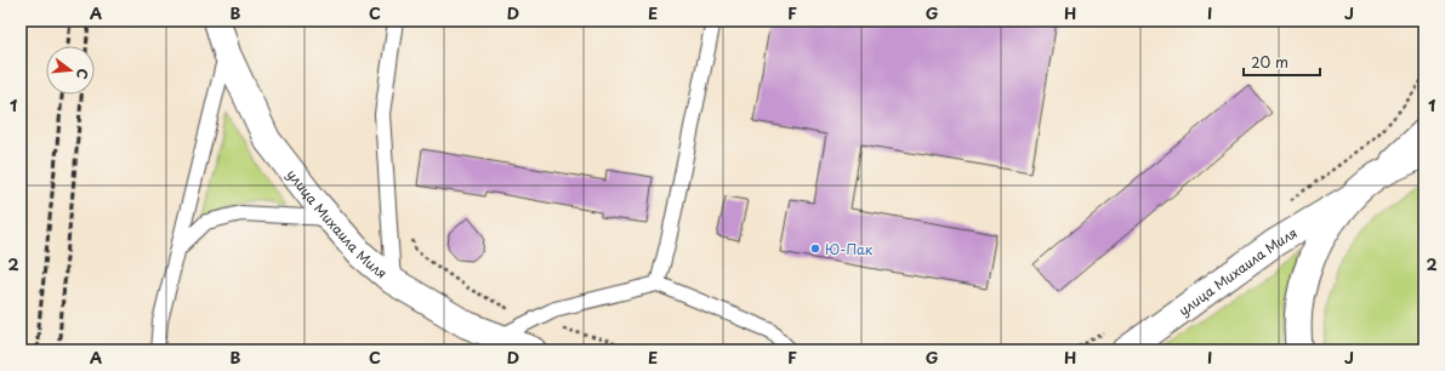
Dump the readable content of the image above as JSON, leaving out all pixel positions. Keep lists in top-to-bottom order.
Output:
{
  "streets": {
    "main road": ["улица Михаила Миля"]
  },
  "places": ["Ю-Пак"],
  "scale_bar": "20 m",
  "north": "right",
  "grid": {
    "columns": [
      "A",
      "B",
      "C",
      "D",
      "E",
      "F",
      "G",
      "H",
      "I",
      "J"
    ],
    "rows": ["1", "2"]
  }
}
